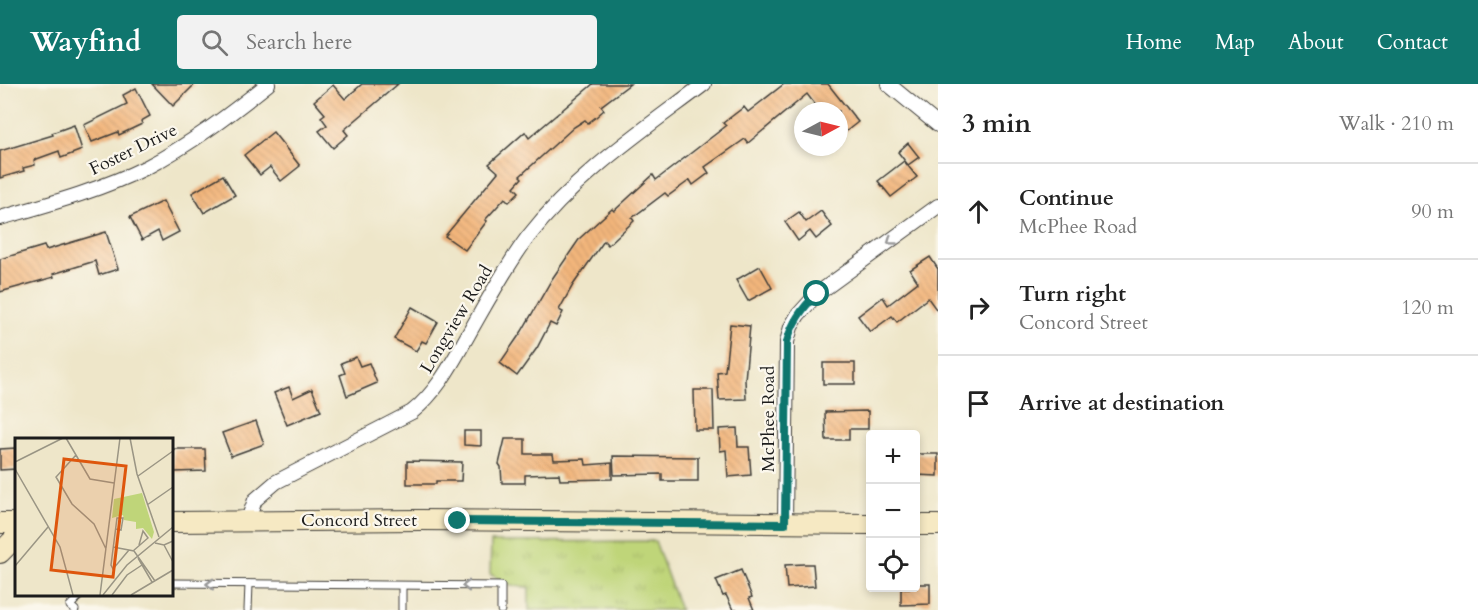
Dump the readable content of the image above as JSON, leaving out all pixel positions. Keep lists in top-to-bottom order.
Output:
{
  "streets": {
    "main road": ["Concord Street"],
    "street": ["Foster Drive", "Longview Road", "McPhee Road"]
  },
  "crossings": [
    ["Longview Road", "Concord Street"],
    ["McPhee Road", "Concord Street"]
  ],
  "one_way": ["McPhee Road"],
  "north": "right",
  "page": {
    "header": "Wayfind",
    "search": "Search here",
    "nav": [
      "Home",
      "Map",
      "About",
      "Contact"
    ],
    "heading": ["3 min", "Walk · 210 m"],
    "list": [
      ["Continue", "McPhee Road", "90 m"],
      ["Turn right", "Concord Street", "120 m"],
      "Arrive at destination"
    ],
    "map_buttons": ["+", "−"]
  }
}
